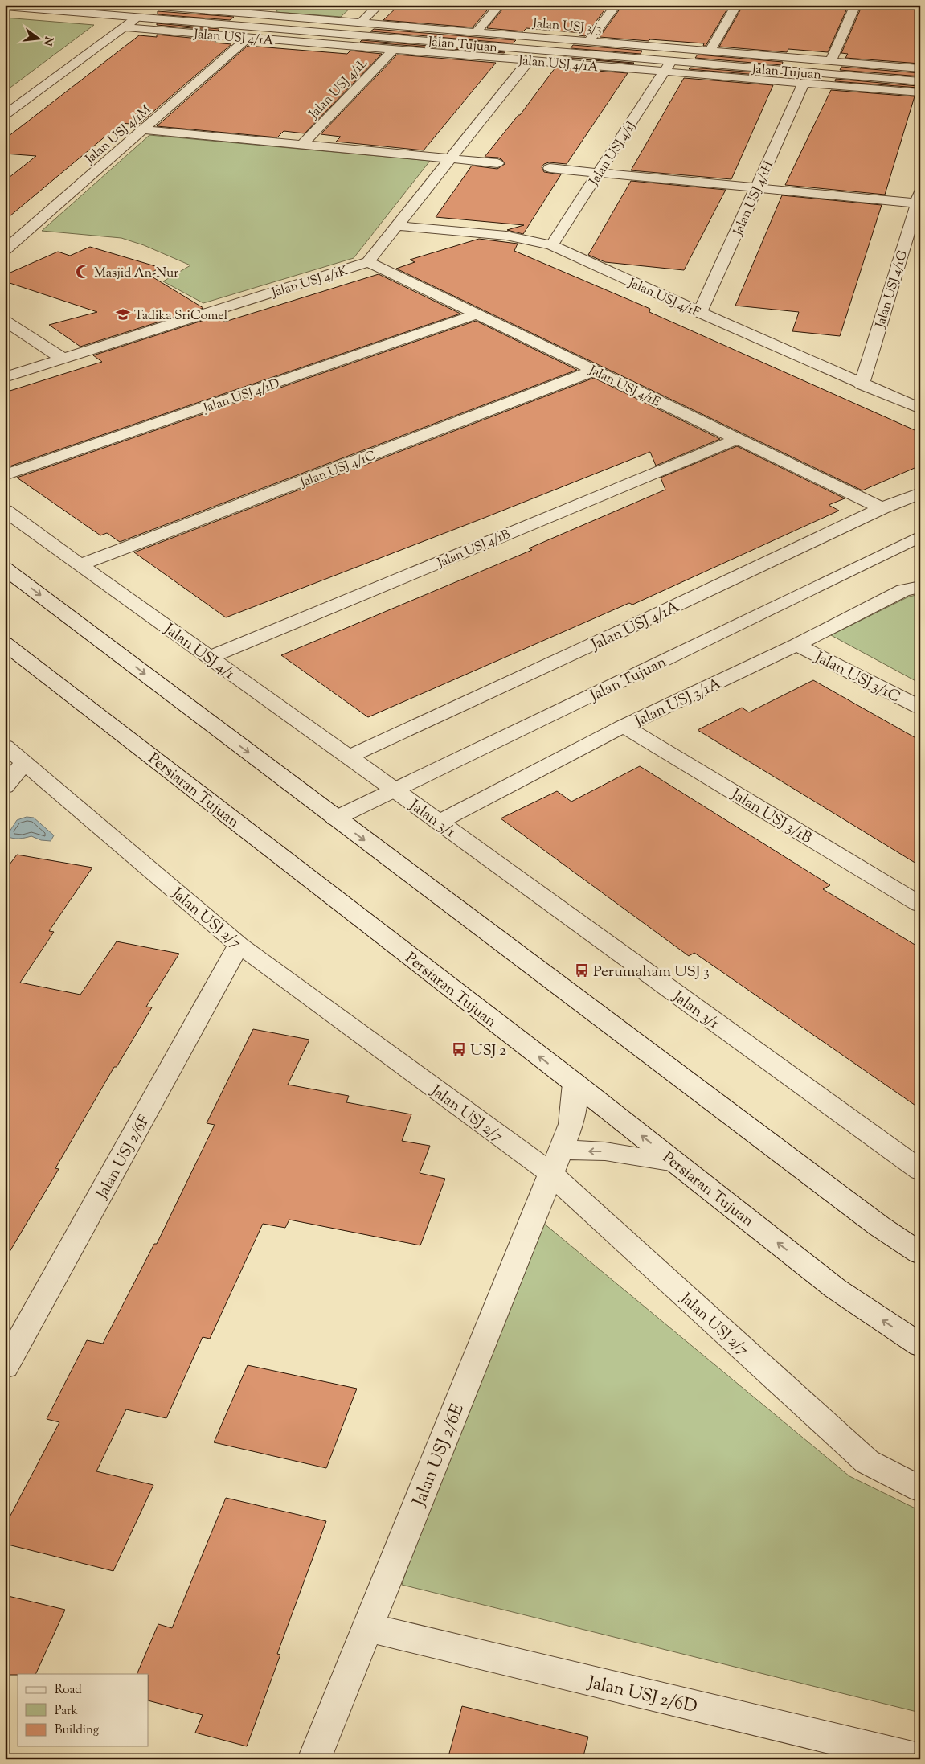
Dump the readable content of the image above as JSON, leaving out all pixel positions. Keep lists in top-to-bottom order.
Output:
{
  "streets": {
    "street": [
      "Jalan USJ 3/3",
      "Jalan USJ 4/1A",
      "Jalan Tujuan",
      "Jalan USJ 4/1L",
      "Jalan USJ 4/1M",
      "Jalan USJ 4/1J",
      "Jalan USJ 4/1H",
      "Jalan USJ 4/1K",
      "Jalan USJ 4/1G",
      "Jalan USJ 4/1F",
      "Jalan USJ 4/1E",
      "Jalan USJ 4/1D",
      "Jalan USJ 4/1C",
      "Jalan USJ 4/1B",
      "Jalan USJ 4/1",
      "Jalan USJ 3/1C",
      "Jalan USJ 3/1A",
      "Persiaran Tujuan",
      "Jalan USJ 3/1B",
      "Jalan 3/1",
      "Jalan USJ 2/7",
      "Jalan USJ 2/6F",
      "Jalan USJ 2/6E",
      "Jalan USJ 2/6D"
    ]
  },
  "crossings": [
    ["Jalan USJ 3/3", "Jalan USJ 4/1M"],
    ["Jalan USJ 4/1A", "Jalan Tujuan"],
    ["Jalan USJ 4/1A", "Jalan USJ 4/1L"],
    ["Jalan USJ 4/1A", "Jalan USJ 4/1M"],
    ["Jalan USJ 4/1A", "Jalan USJ 4/1J"],
    ["Jalan USJ 4/1A", "Jalan USJ 4/1H"],
    ["Jalan USJ 4/1A", "Jalan USJ 4/1K"],
    ["Jalan USJ 4/1A", "Jalan USJ 4/1E"],
    ["Jalan USJ 4/1A", "Jalan USJ 4/1"],
    ["Jalan Tujuan", "Jalan USJ 4/1M"],
    ["Jalan Tujuan", "Jalan USJ 4/1J"],
    ["Jalan Tujuan", "Jalan USJ 4/1"],
    ["Jalan Tujuan", "Jalan 3/1"],
    ["Jalan USJ 4/1J", "Jalan USJ 4/1F"],
    ["Jalan USJ 4/1H", "Jalan USJ 4/1F"],
    ["Jalan USJ 4/1K", "Jalan USJ 4/1F"],
    ["Jalan USJ 4/1K", "Jalan USJ 4/1E"],
    ["Jalan USJ 4/1G", "Jalan USJ 4/1F"],
    ["Jalan USJ 4/1E", "Jalan USJ 4/1D"],
    ["Jalan USJ 4/1E", "Jalan USJ 4/1C"],
    ["Jalan USJ 4/1E", "Jalan USJ 4/1B"],
    ["Jalan USJ 4/1C", "Jalan USJ 4/1"],
    ["Jalan USJ 4/1B", "Jalan USJ 4/1"],
    ["Jalan USJ 4/1", "Jalan 3/1"],
    ["Jalan USJ 3/1C", "Jalan USJ 3/1A"],
    ["Jalan USJ 3/1A", "Jalan USJ 3/1B"],
    ["Jalan USJ 3/1A", "Jalan 3/1"],
    ["Persiaran Tujuan", "Jalan USJ 2/6E"],
    ["Jalan USJ 2/7", "Jalan USJ 2/6F"],
    ["Jalan USJ 2/7", "Jalan USJ 2/6E"],
    ["Jalan USJ 2/6E", "Jalan USJ 2/6D"]
  ],
  "places": {
    "mosque": ["Masjid An-Nur"],
    "school or university": ["Tadika SriComel"],
    "bus stop": ["Perumaham USJ 3", "USJ 2"]
  },
  "legend": ["Road", "Park", "Building"],
  "north": "right"
}
